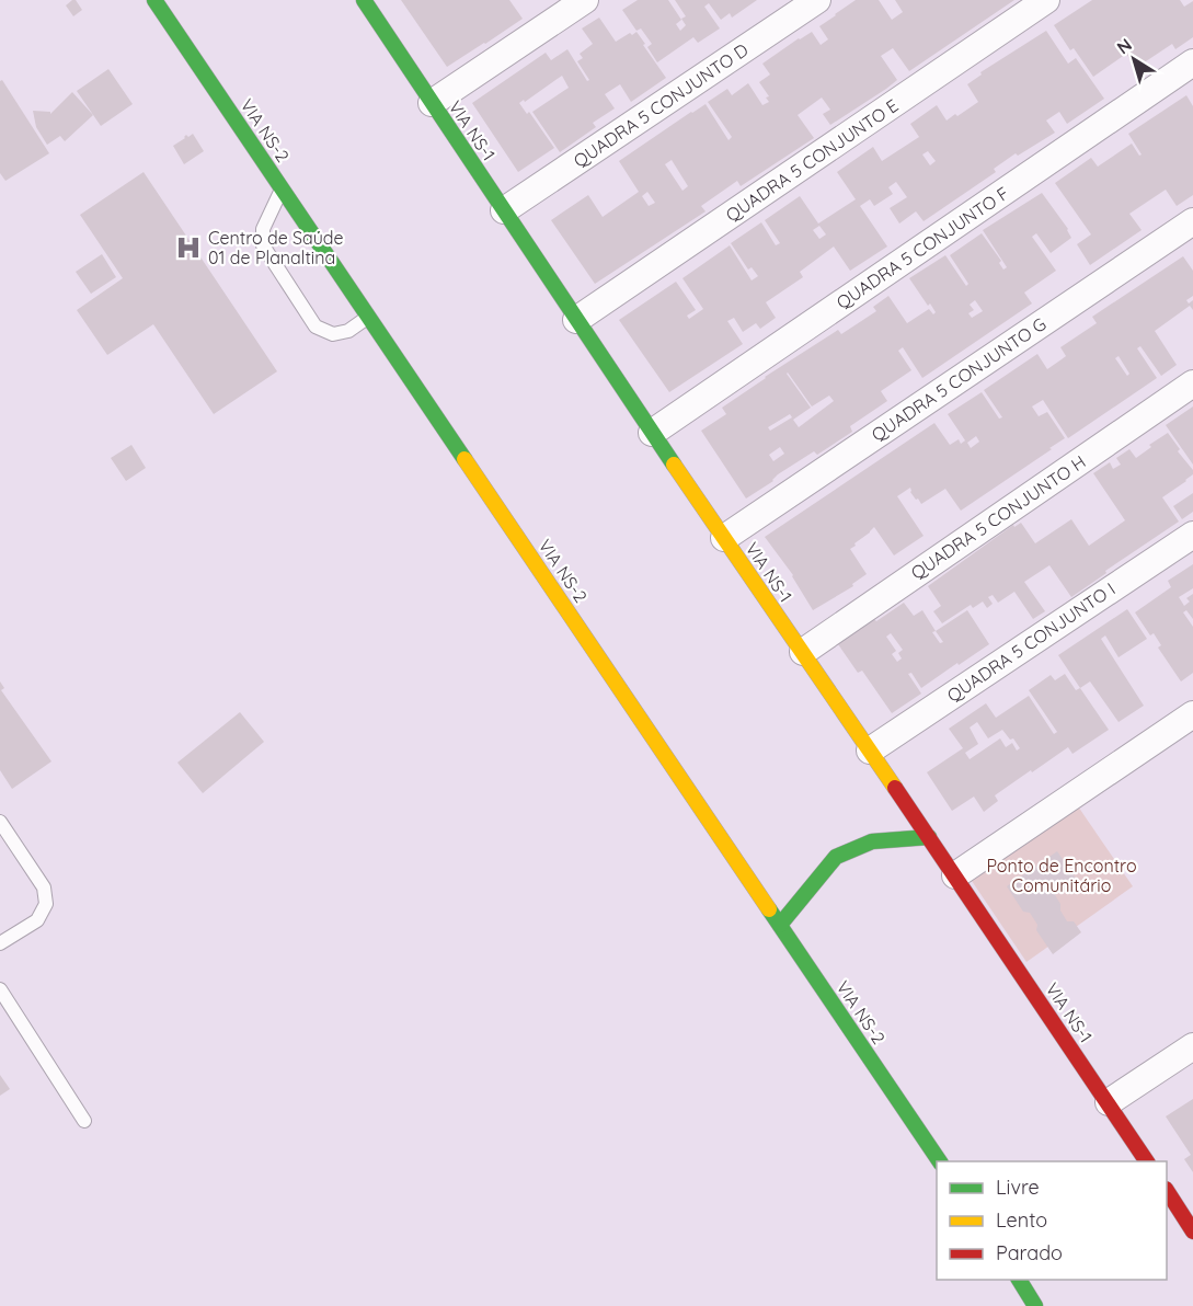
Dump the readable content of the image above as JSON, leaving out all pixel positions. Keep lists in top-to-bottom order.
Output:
{
  "streets": {
    "main road": ["VIA NS-2", "VIA NS-1"],
    "street": [
      "QUADRA 5 CONJUNTO D",
      "QUADRA 5 CONJUNTO E",
      "QUADRA 5 CONJUNTO F",
      "QUADRA 5 CONJUNTO G",
      "QUADRA 5 CONJUNTO H",
      "QUADRA 5 CONJUNTO I"
    ]
  },
  "crossings": [
    ["QUADRA 5 CONJUNTO D", "VIA NS-1"],
    ["VIA NS-1", "QUADRA 5 CONJUNTO E"],
    ["VIA NS-1", "QUADRA 5 CONJUNTO F"],
    ["VIA NS-1", "QUADRA 5 CONJUNTO G"],
    ["VIA NS-1", "QUADRA 5 CONJUNTO H"],
    ["VIA NS-1", "QUADRA 5 CONJUNTO I"]
  ],
  "parks": ["Ponto de Encontro Comunitário"],
  "places": {
    "hospital": ["Centro de Saúde 01 de Planaltina"]
  },
  "legend": ["Livre", "Lento", "Parado"],
  "north": "top left"
}
